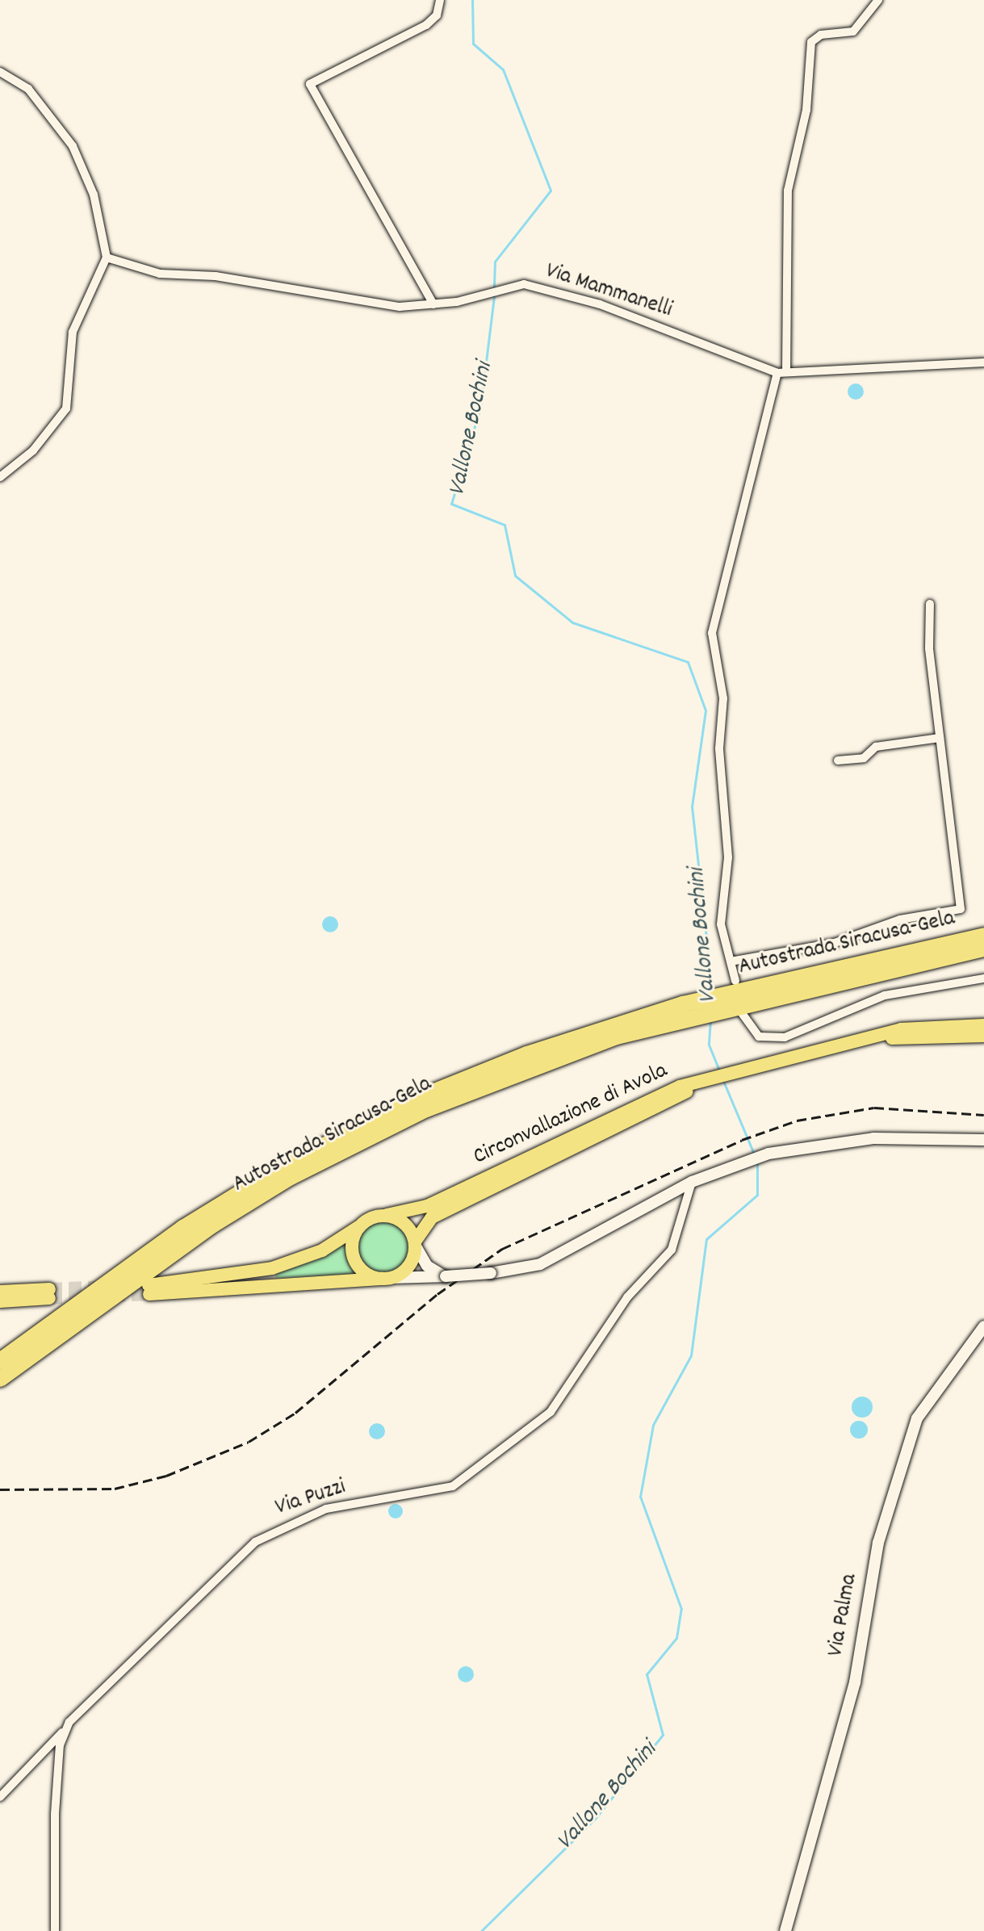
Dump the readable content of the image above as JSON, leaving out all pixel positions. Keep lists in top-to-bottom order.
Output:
{
  "streets": {
    "highway": ["Autostrada Siracusa-Gela"],
    "main road": ["Circonvallazione di Avola", "Via Palma"],
    "street": ["Via Mammanelli", "Via Puzzi"]
  },
  "water": ["Vallone Bochini"]
}
